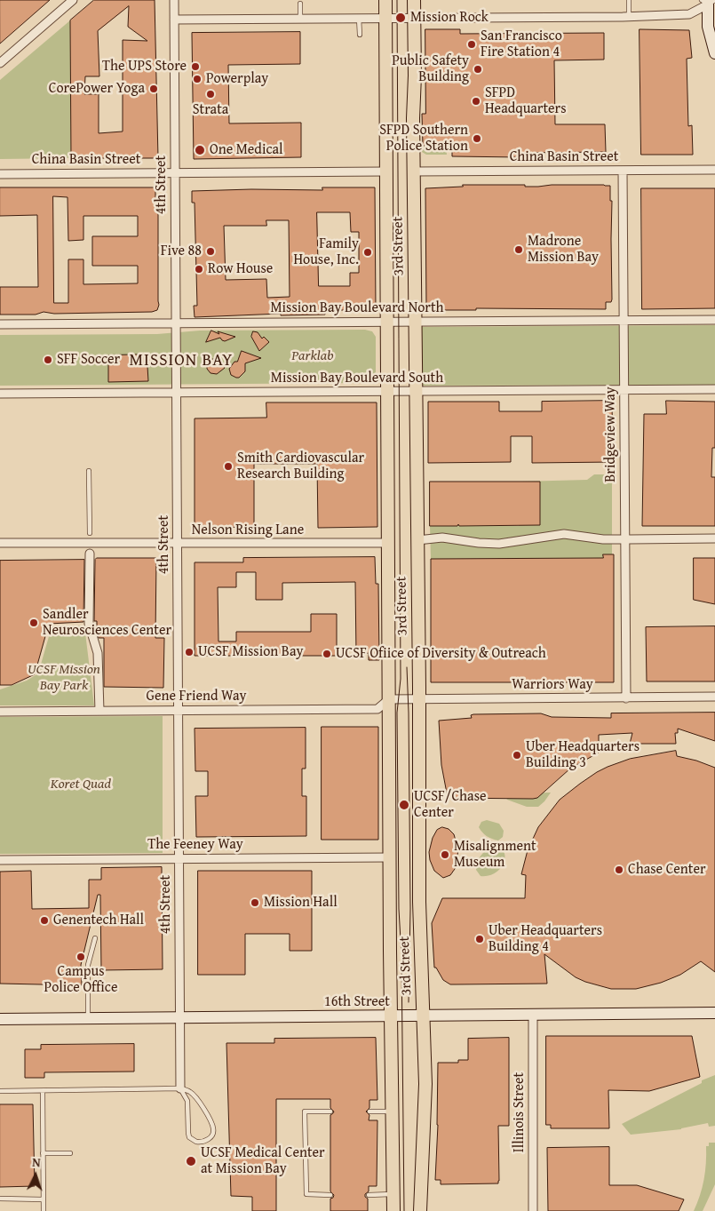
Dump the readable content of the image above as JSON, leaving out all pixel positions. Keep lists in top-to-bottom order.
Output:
{
  "streets": {
    "main road": ["3rd Street", "16th Street"],
    "street": [
      "China Basin Street",
      "4th Street",
      "Mission Bay Boulevard North",
      "Mission Bay Boulevard South",
      "Bridgeview Way",
      "Nelson Rising Lane",
      "Warriors Way",
      "Gene Friend Way",
      "The Feeney Way",
      "Illinois Street"
    ]
  },
  "crossings": [
    ["China Basin Street", "4th Street"],
    ["China Basin Street", "3rd Street"],
    ["China Basin Street", "Bridgeview Way"],
    ["4th Street", "Mission Bay Boulevard North"],
    ["4th Street", "Mission Bay Boulevard South"],
    ["4th Street", "Nelson Rising Lane"],
    ["4th Street", "Gene Friend Way"],
    ["4th Street", "The Feeney Way"],
    ["4th Street", "16th Street"],
    ["3rd Street", "Mission Bay Boulevard North"],
    ["3rd Street", "Mission Bay Boulevard South"],
    ["3rd Street", "Nelson Rising Lane"],
    ["3rd Street", "Warriors Way"],
    ["3rd Street", "Gene Friend Way"],
    ["3rd Street", "The Feeney Way"],
    ["3rd Street", "16th Street"],
    ["Mission Bay Boulevard North", "Bridgeview Way"],
    ["Mission Bay Boulevard South", "Bridgeview Way"],
    ["Bridgeview Way", "Warriors Way"],
    ["Warriors Way", "Gene Friend Way"],
    ["16th Street", "Illinois Street"]
  ],
  "districts": ["MISSION BAY"],
  "parks": ["Parklab", "UCSF Mission Bay Park", "Koret Quad"],
  "places": [
    "Mission Rock",
    "San Francisco Fire Station 4",
    "The UPS Store",
    "Public Safety Building",
    "Powerplay",
    "CorePower Yoga",
    "Strata",
    "SFPD Headquarters",
    "SFPD Southern Police Station",
    "One Medical",
    "Madrone Mission Bay",
    "Five 88",
    "Family House, Inc.",
    "Row House",
    "SFF Soccer",
    "Smith Cardiovascular Research Building",
    "Sandler Neurosciences Center",
    "UCSF Mission Bay",
    "UCSF Ofiice of Diversity & Outreach",
    "Uber Headquarters Building 3",
    "UCSF/Chase Center",
    "Misalignment Museum",
    "Chase Center",
    "Mission Hall",
    "Genentech Hall",
    "Uber Headquarters Building 4",
    "Campus Police Office",
    "UCSF Medical Center at Mission Bay"
  ],
  "north": "top"
}
